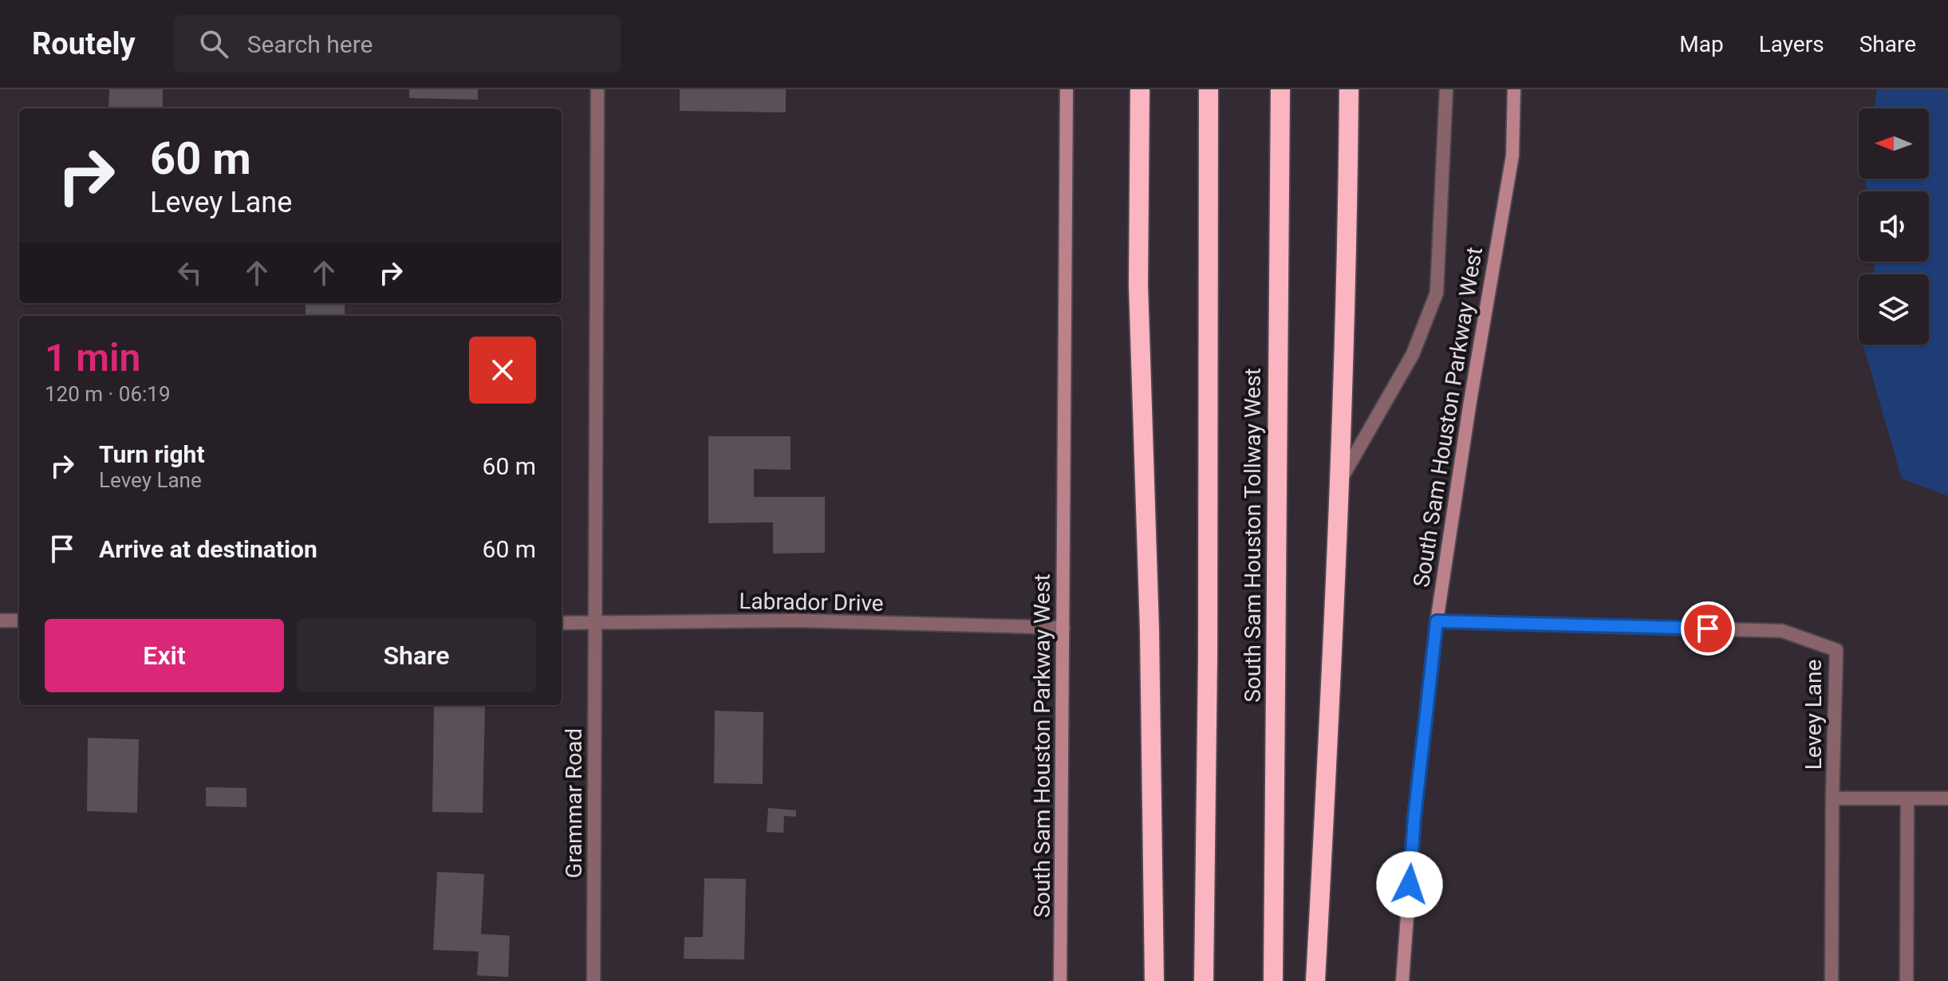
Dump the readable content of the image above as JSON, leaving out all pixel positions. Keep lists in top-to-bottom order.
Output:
{
  "streets": {
    "highway": ["South Sam Houston Tollway West"],
    "main road": ["South Sam Houston Parkway West"],
    "street": ["Labrador Drive", "Levey Lane", "Grammar Road"]
  },
  "crossings": [
    ["South Sam Houston Parkway West", "Labrador Drive"],
    ["South Sam Houston Parkway West", "Levey Lane"],
    ["Labrador Drive", "Grammar Road"]
  ],
  "north": "left",
  "page": {
    "header": "Routely",
    "search": "Search here",
    "nav": ["Map", "Layers", "Share"],
    "turn": ["60 m", "Levey Lane"],
    "heading": ["1 min", "120 m · 06:19"],
    "list": [
      {
        "name": "Turn right",
        "note": "Levey Lane",
        "value": "60 m"
      },
      {
        "name": "Arrive at destination",
        "value": "60 m"
      }
    ],
    "buttons": ["Exit", "Share"]
  }
}
